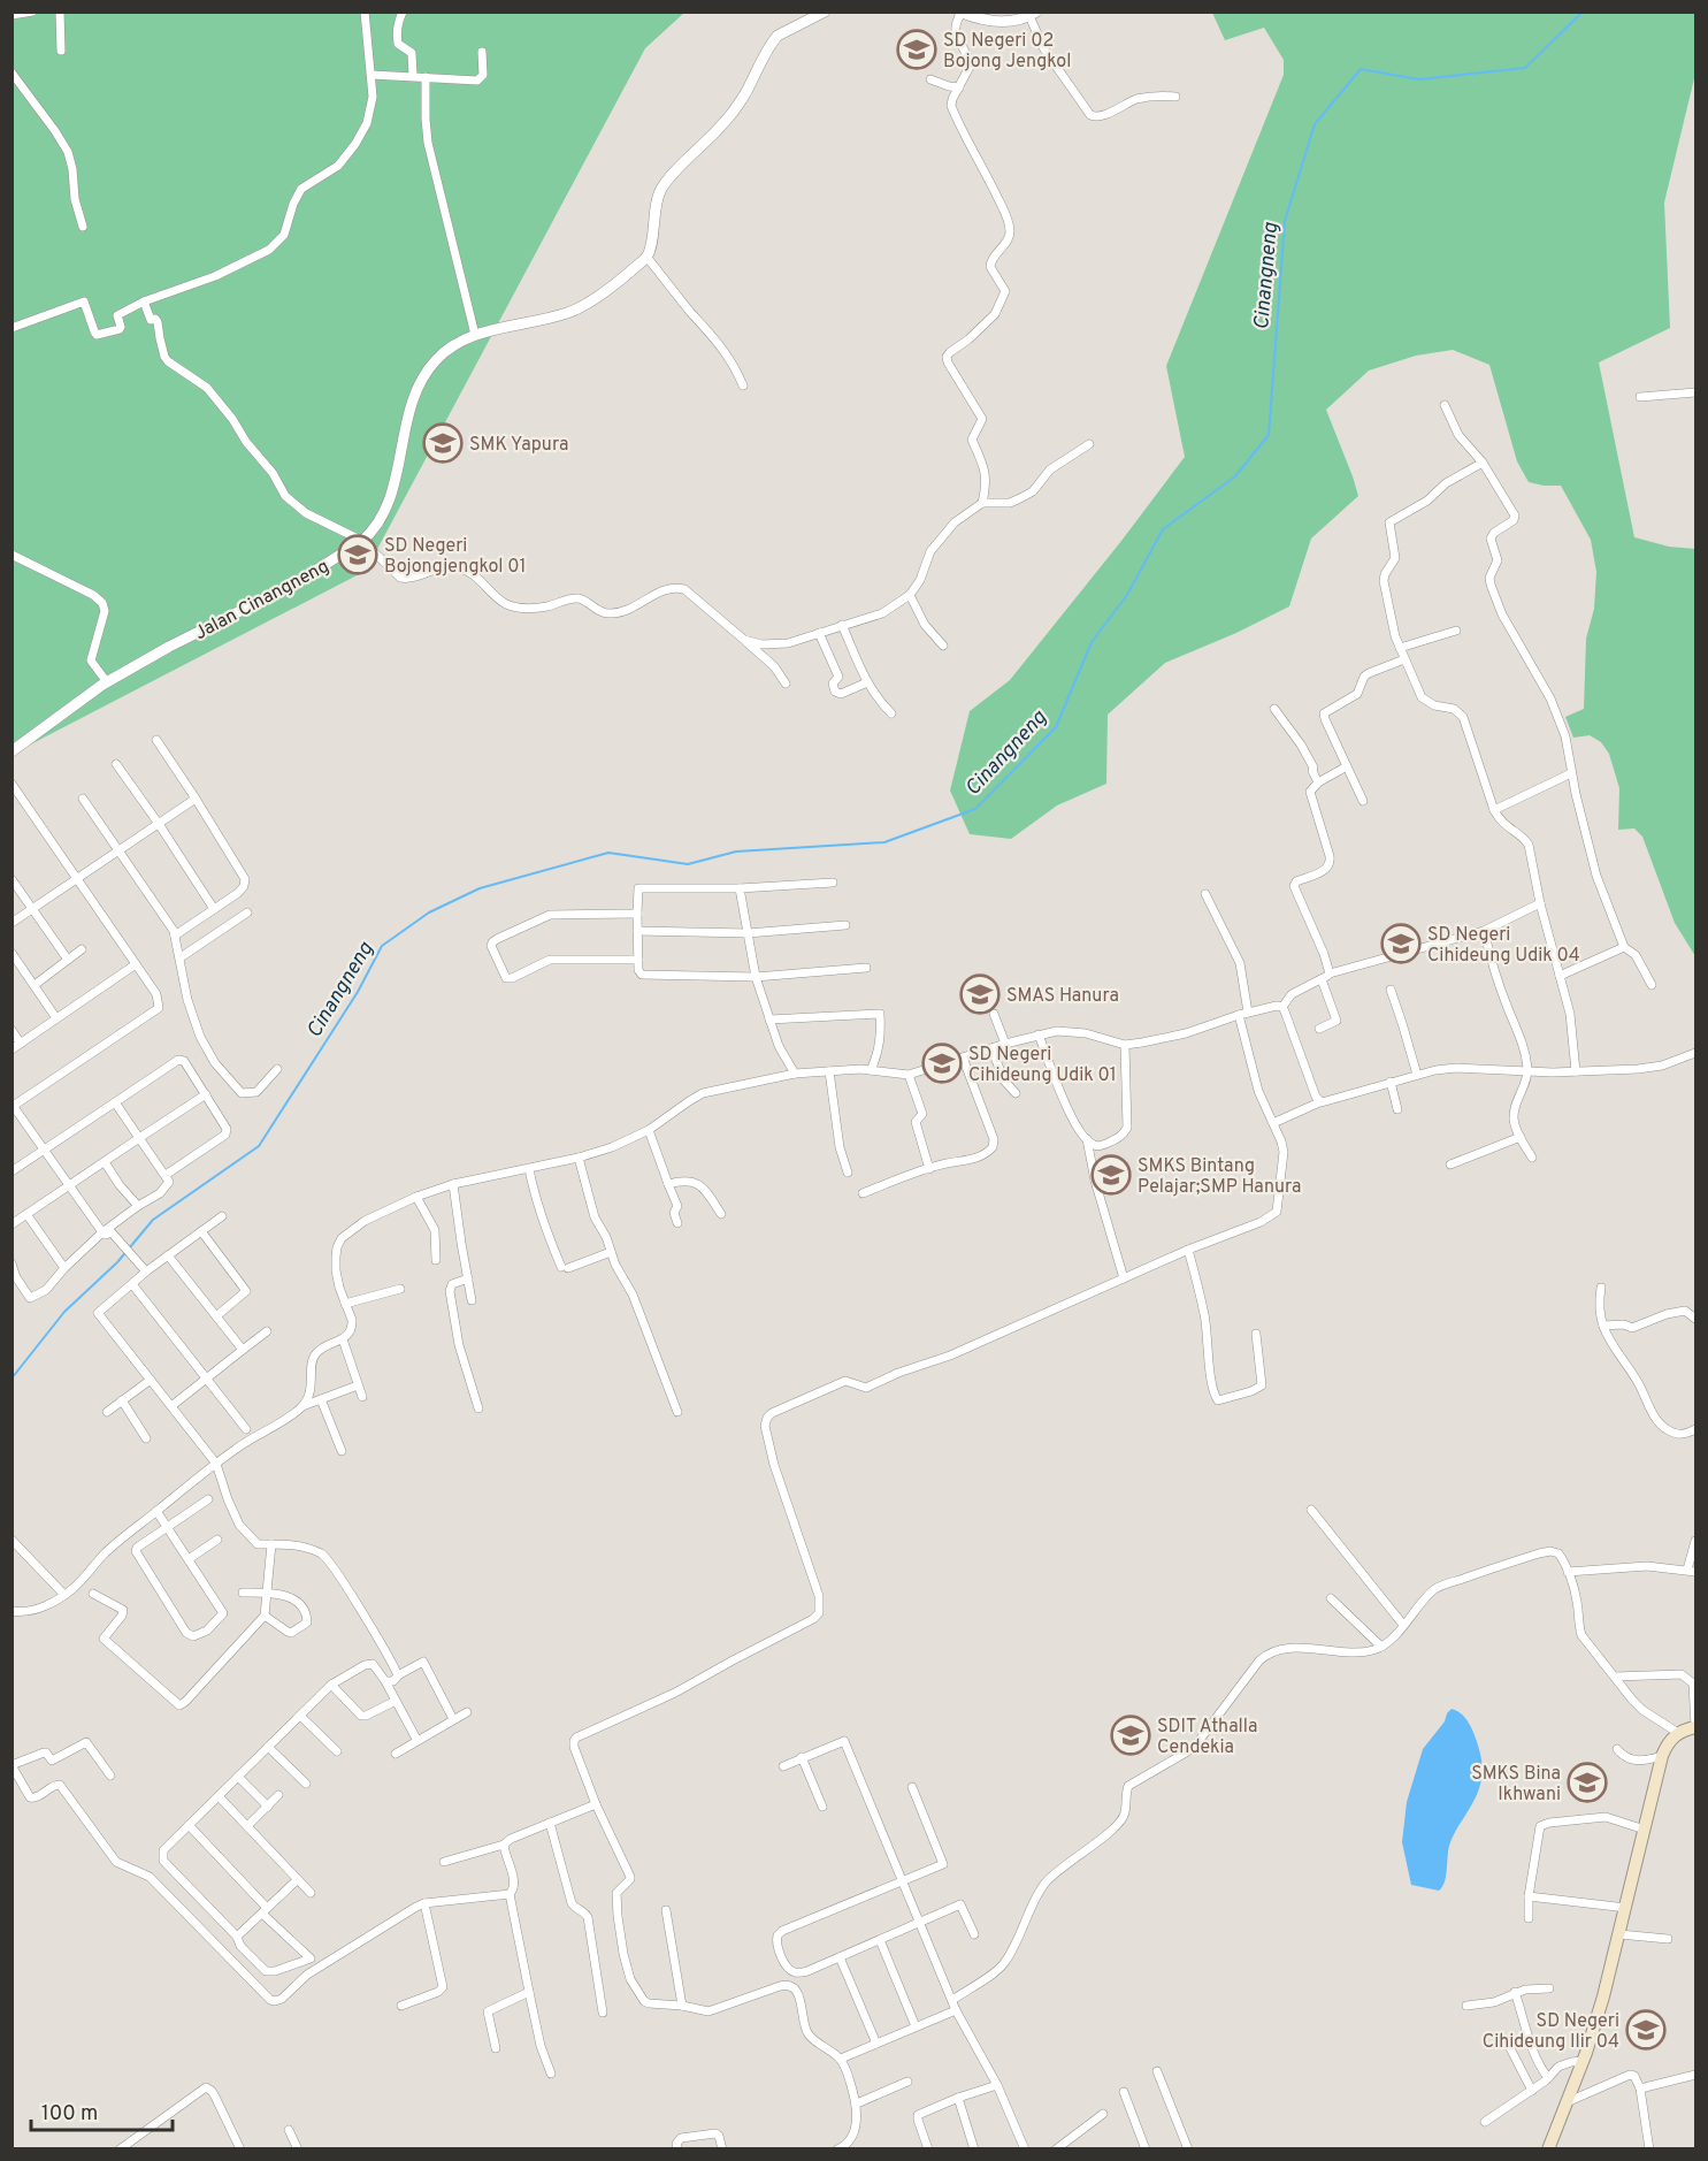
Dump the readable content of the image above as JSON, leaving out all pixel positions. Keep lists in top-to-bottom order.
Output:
{
  "streets": {
    "street": ["Jalan Cinangneng"]
  },
  "water": ["Cinangneng"],
  "places": {
    "school or university": [
      "SD Negeri 02 Bojong Jengkol",
      "SMK Yapura",
      "SD Negeri Bojongjengkol 01",
      "SD Negeri Cihideung Udik 04",
      "SMAS Hanura",
      "SD Negeri Cihideung Udik 01",
      "SMKS Bintang Pelajar;SMP Hanura",
      "SDIT Athalla Cendekia",
      "SMKS Bina Ikhwani",
      "SD Negeri Cihideung Ilir 04"
    ]
  },
  "scale_bar": "100 m"
}
